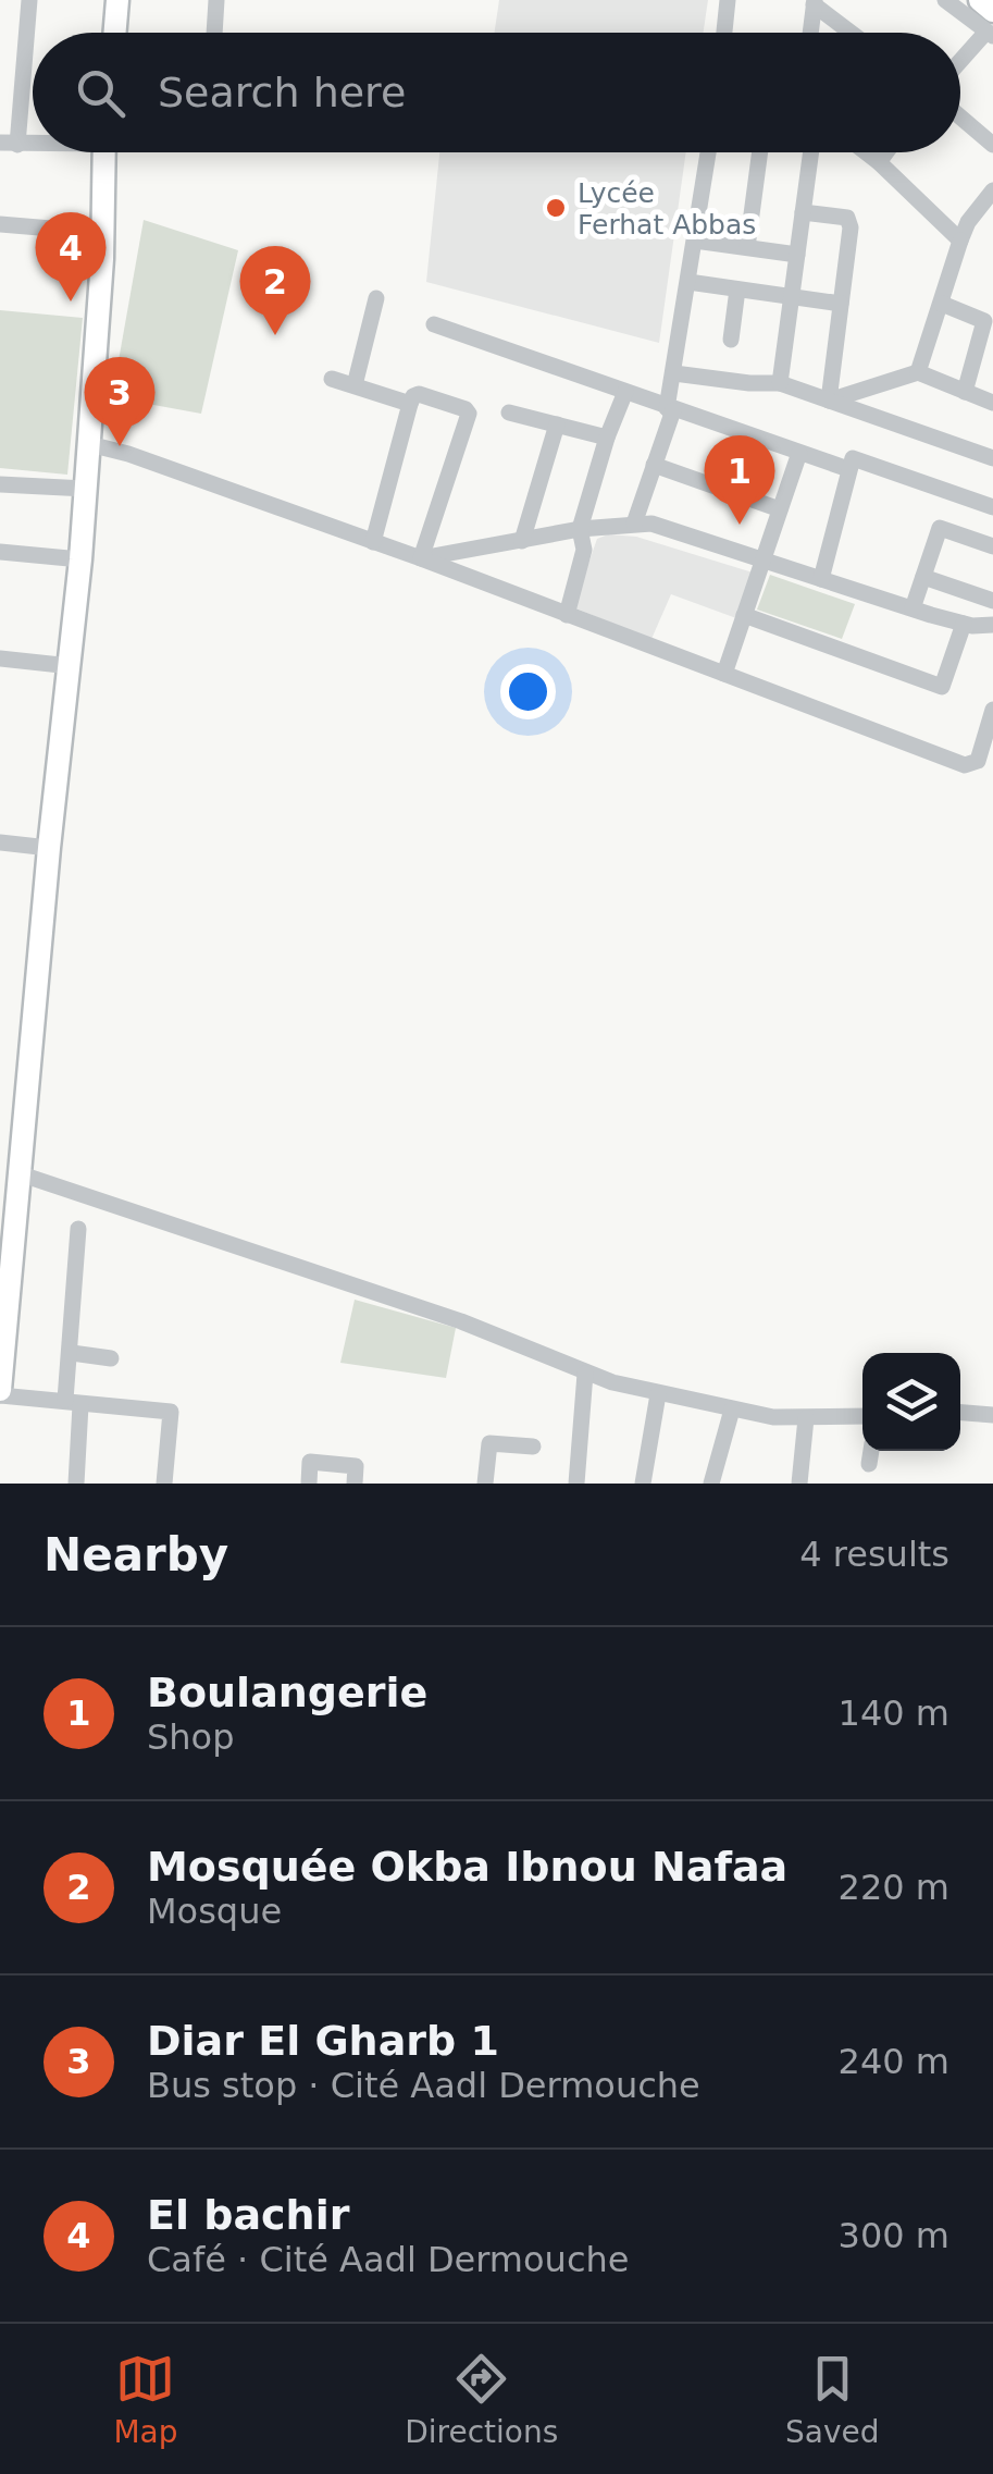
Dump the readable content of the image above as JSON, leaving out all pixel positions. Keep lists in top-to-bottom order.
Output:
{
  "places": ["Lycée Ferhat Abbas"],
  "page": {
    "search": "Search here",
    "pins": [
      "4",
      "2",
      "3",
      "1"
    ],
    "heading": ["Nearby", "4 results"],
    "list": [
      {
        "mark": "1",
        "name": "Boulangerie",
        "note": "Shop",
        "value": "140 m"
      },
      {
        "mark": "2",
        "name": "Mosquée Okba Ibnou Nafaa",
        "note": "Mosque",
        "value": "220 m"
      },
      {
        "mark": "3",
        "name": "Diar El Gharb 1",
        "note": "Bus stop · Cité Aadl Dermouche",
        "value": "240 m"
      },
      {
        "mark": "4",
        "name": "El bachir",
        "note": "Café · Cité Aadl Dermouche",
        "value": "300 m"
      }
    ],
    "nav": ["Map", "Directions", "Saved"]
  }
}
